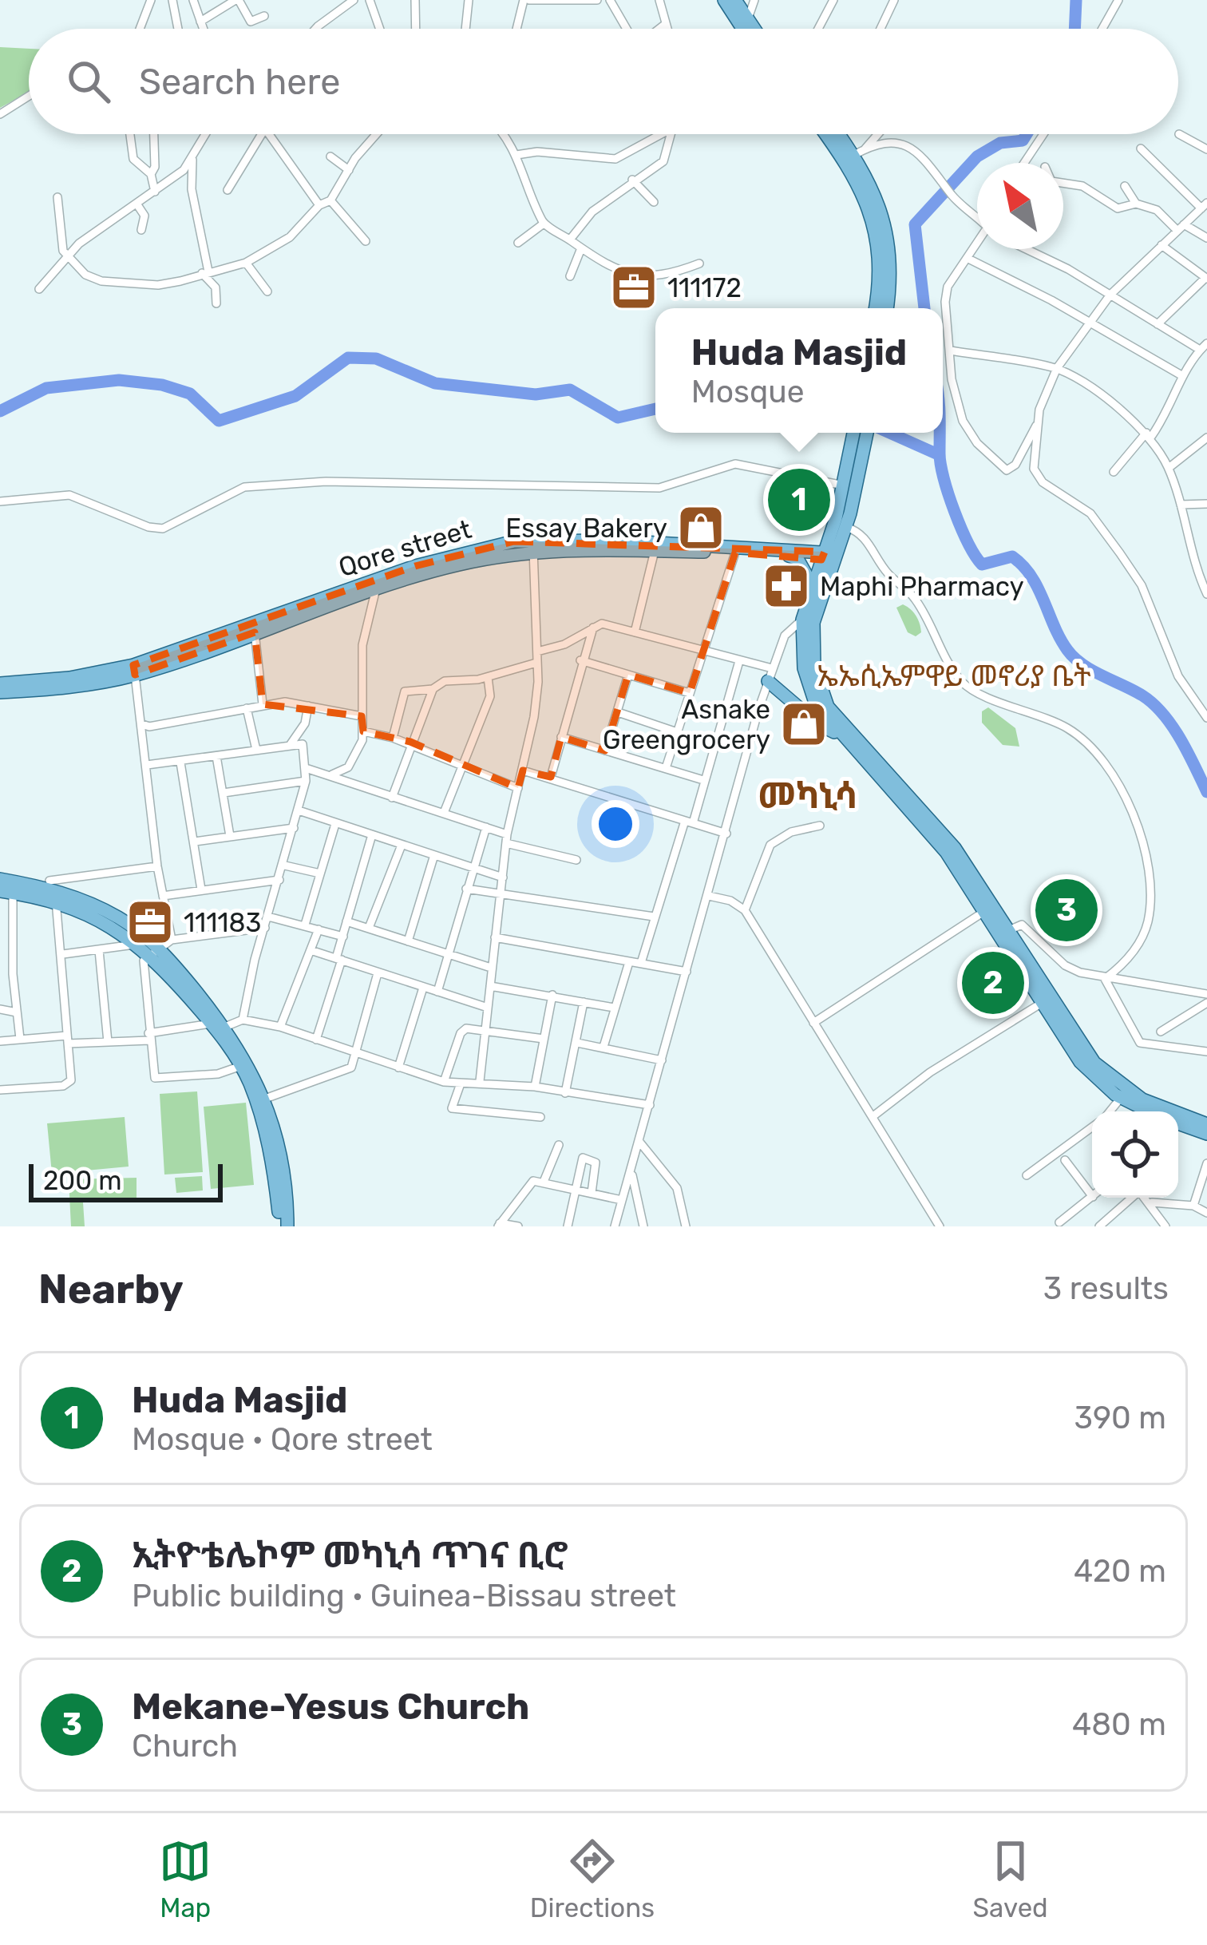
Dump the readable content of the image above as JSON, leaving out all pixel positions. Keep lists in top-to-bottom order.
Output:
{
  "streets": {
    "main road": ["Qore street"]
  },
  "districts": ["ኤኤሲኤምዋይ መኖሪያ ቤት", "መካኒሳ"],
  "places": {
    "office": ["111172", "111183"],
    "shop": ["Essay Bakery", "Asnake Greengrocery"],
    "pharmacy": ["Maphi Pharmacy"]
  },
  "scale_bar": "200 m",
  "north": "top left",
  "page": {
    "search": "Search here",
    "popup": ["Huda Masjid", "Mosque"],
    "pins": ["1", "3", "2"],
    "scale": "200 m",
    "heading": ["Nearby", "3 results"],
    "list": [
      {
        "mark": "1",
        "name": "Huda Masjid",
        "note": "Mosque · Qore street",
        "value": "390 m"
      },
      {
        "mark": "2",
        "name": "ኢትዮቴሌኮም መካኒሳ ጥገና ቢሮ",
        "note": "Public building · Guinea-Bissau street",
        "value": "420 m"
      },
      {
        "mark": "3",
        "name": "Mekane-Yesus Church",
        "note": "Church",
        "value": "480 m"
      }
    ],
    "nav": ["Map", "Directions", "Saved"]
  }
}
